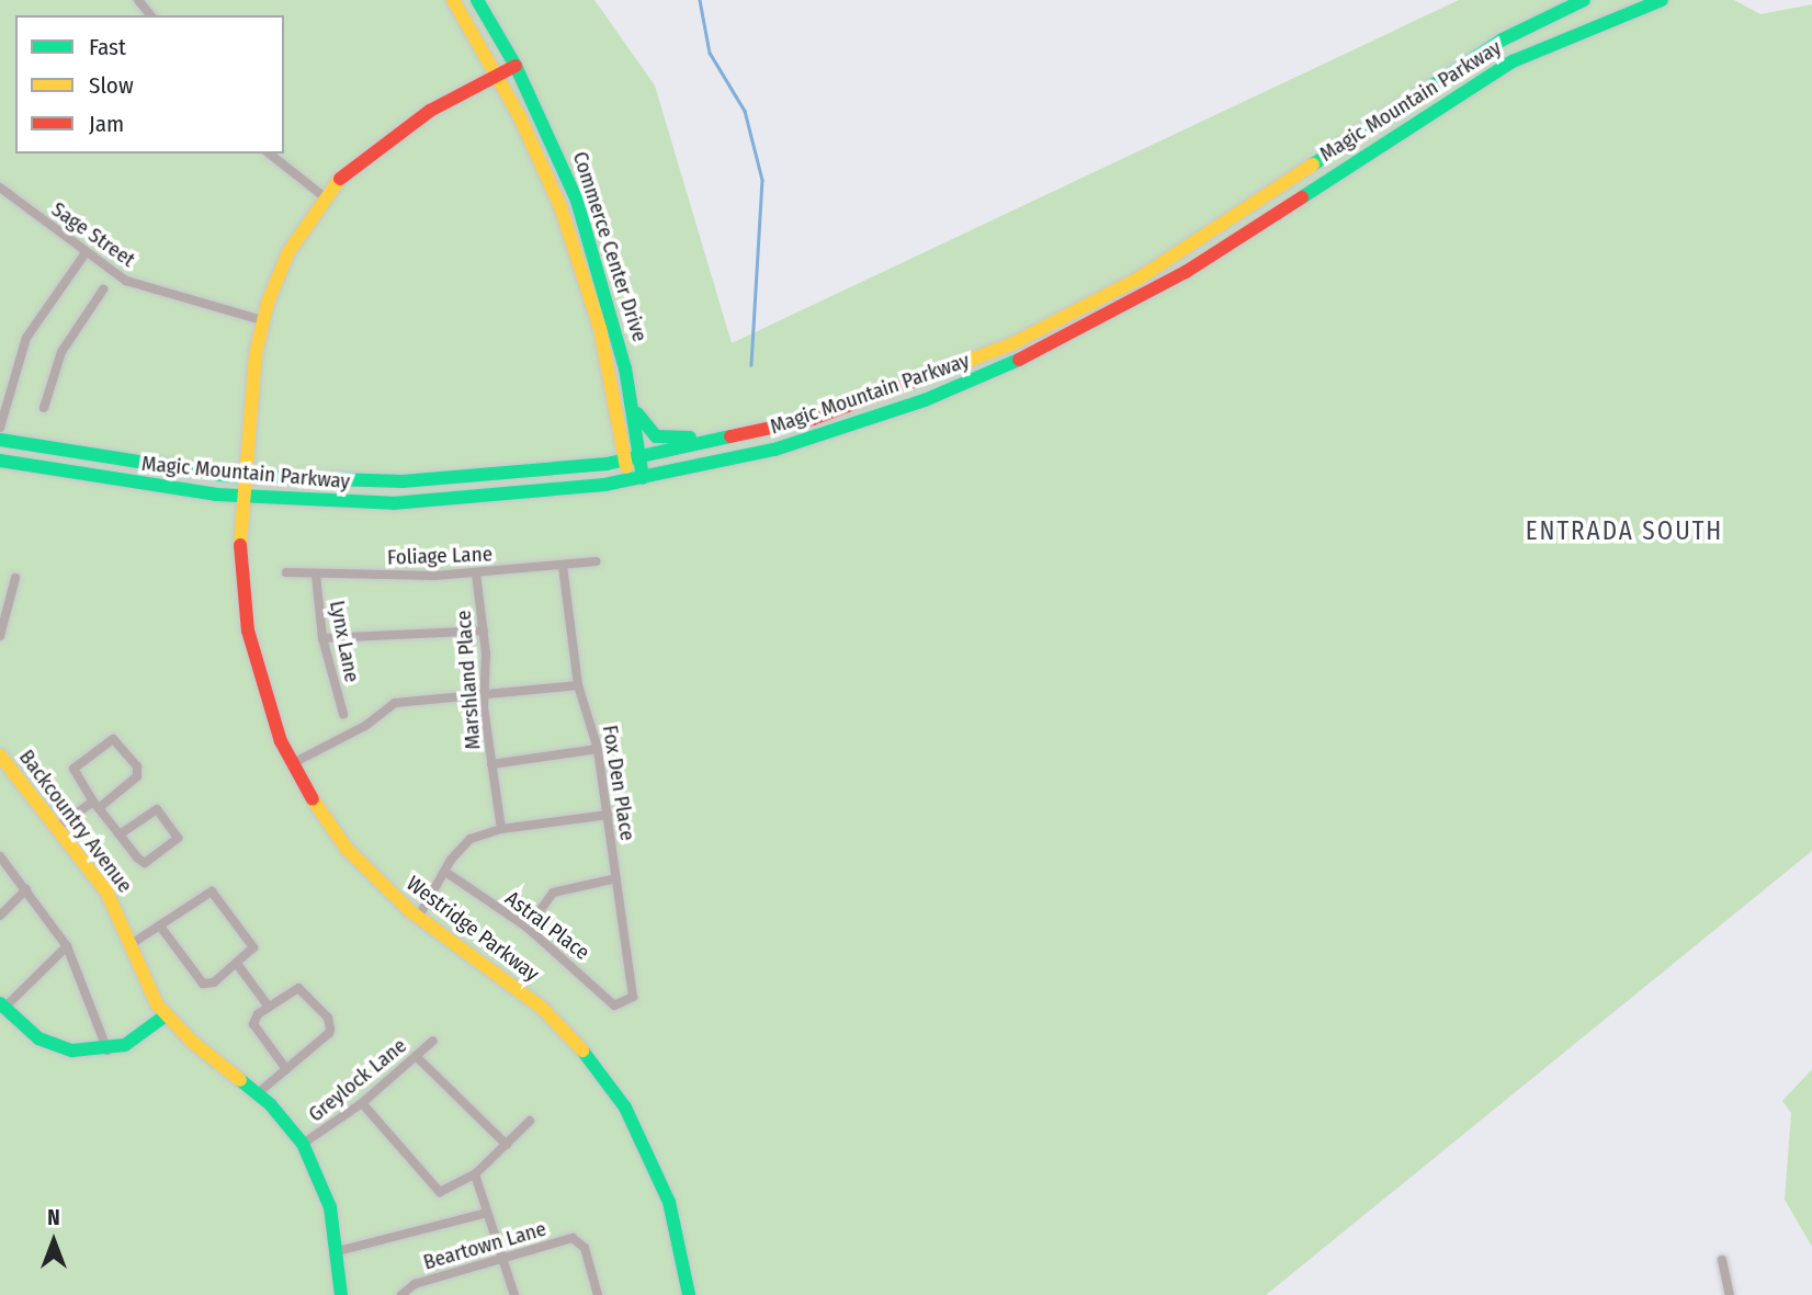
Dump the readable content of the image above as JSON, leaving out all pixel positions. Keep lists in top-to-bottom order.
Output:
{
  "streets": {
    "street": [
      "Magic Mountain Parkway",
      "Sage Street",
      "Commerce Center Drive",
      "Foliage Lane",
      "Lynx Lane",
      "Marshland Place",
      "Fox Den Place",
      "Backcountry Avenue",
      "Astral Place",
      "Westridge Parkway",
      "Greylock Lane",
      "Beartown Lane"
    ]
  },
  "crossings": [
    ["Magic Mountain Parkway", "Commerce Center Drive"],
    ["Magic Mountain Parkway", "Westridge Parkway"],
    ["Sage Street", "Westridge Parkway"],
    ["Commerce Center Drive", "Westridge Parkway"],
    ["Foliage Lane", "Lynx Lane"],
    ["Foliage Lane", "Marshland Place"],
    ["Foliage Lane", "Fox Den Place"],
    ["Fox Den Place", "Astral Place"],
    ["Backcountry Avenue", "Greylock Lane"]
  ],
  "districts": ["ENTRADA SOUTH"],
  "legend": ["Fast", "Slow", "Jam"],
  "north": "top"
}
